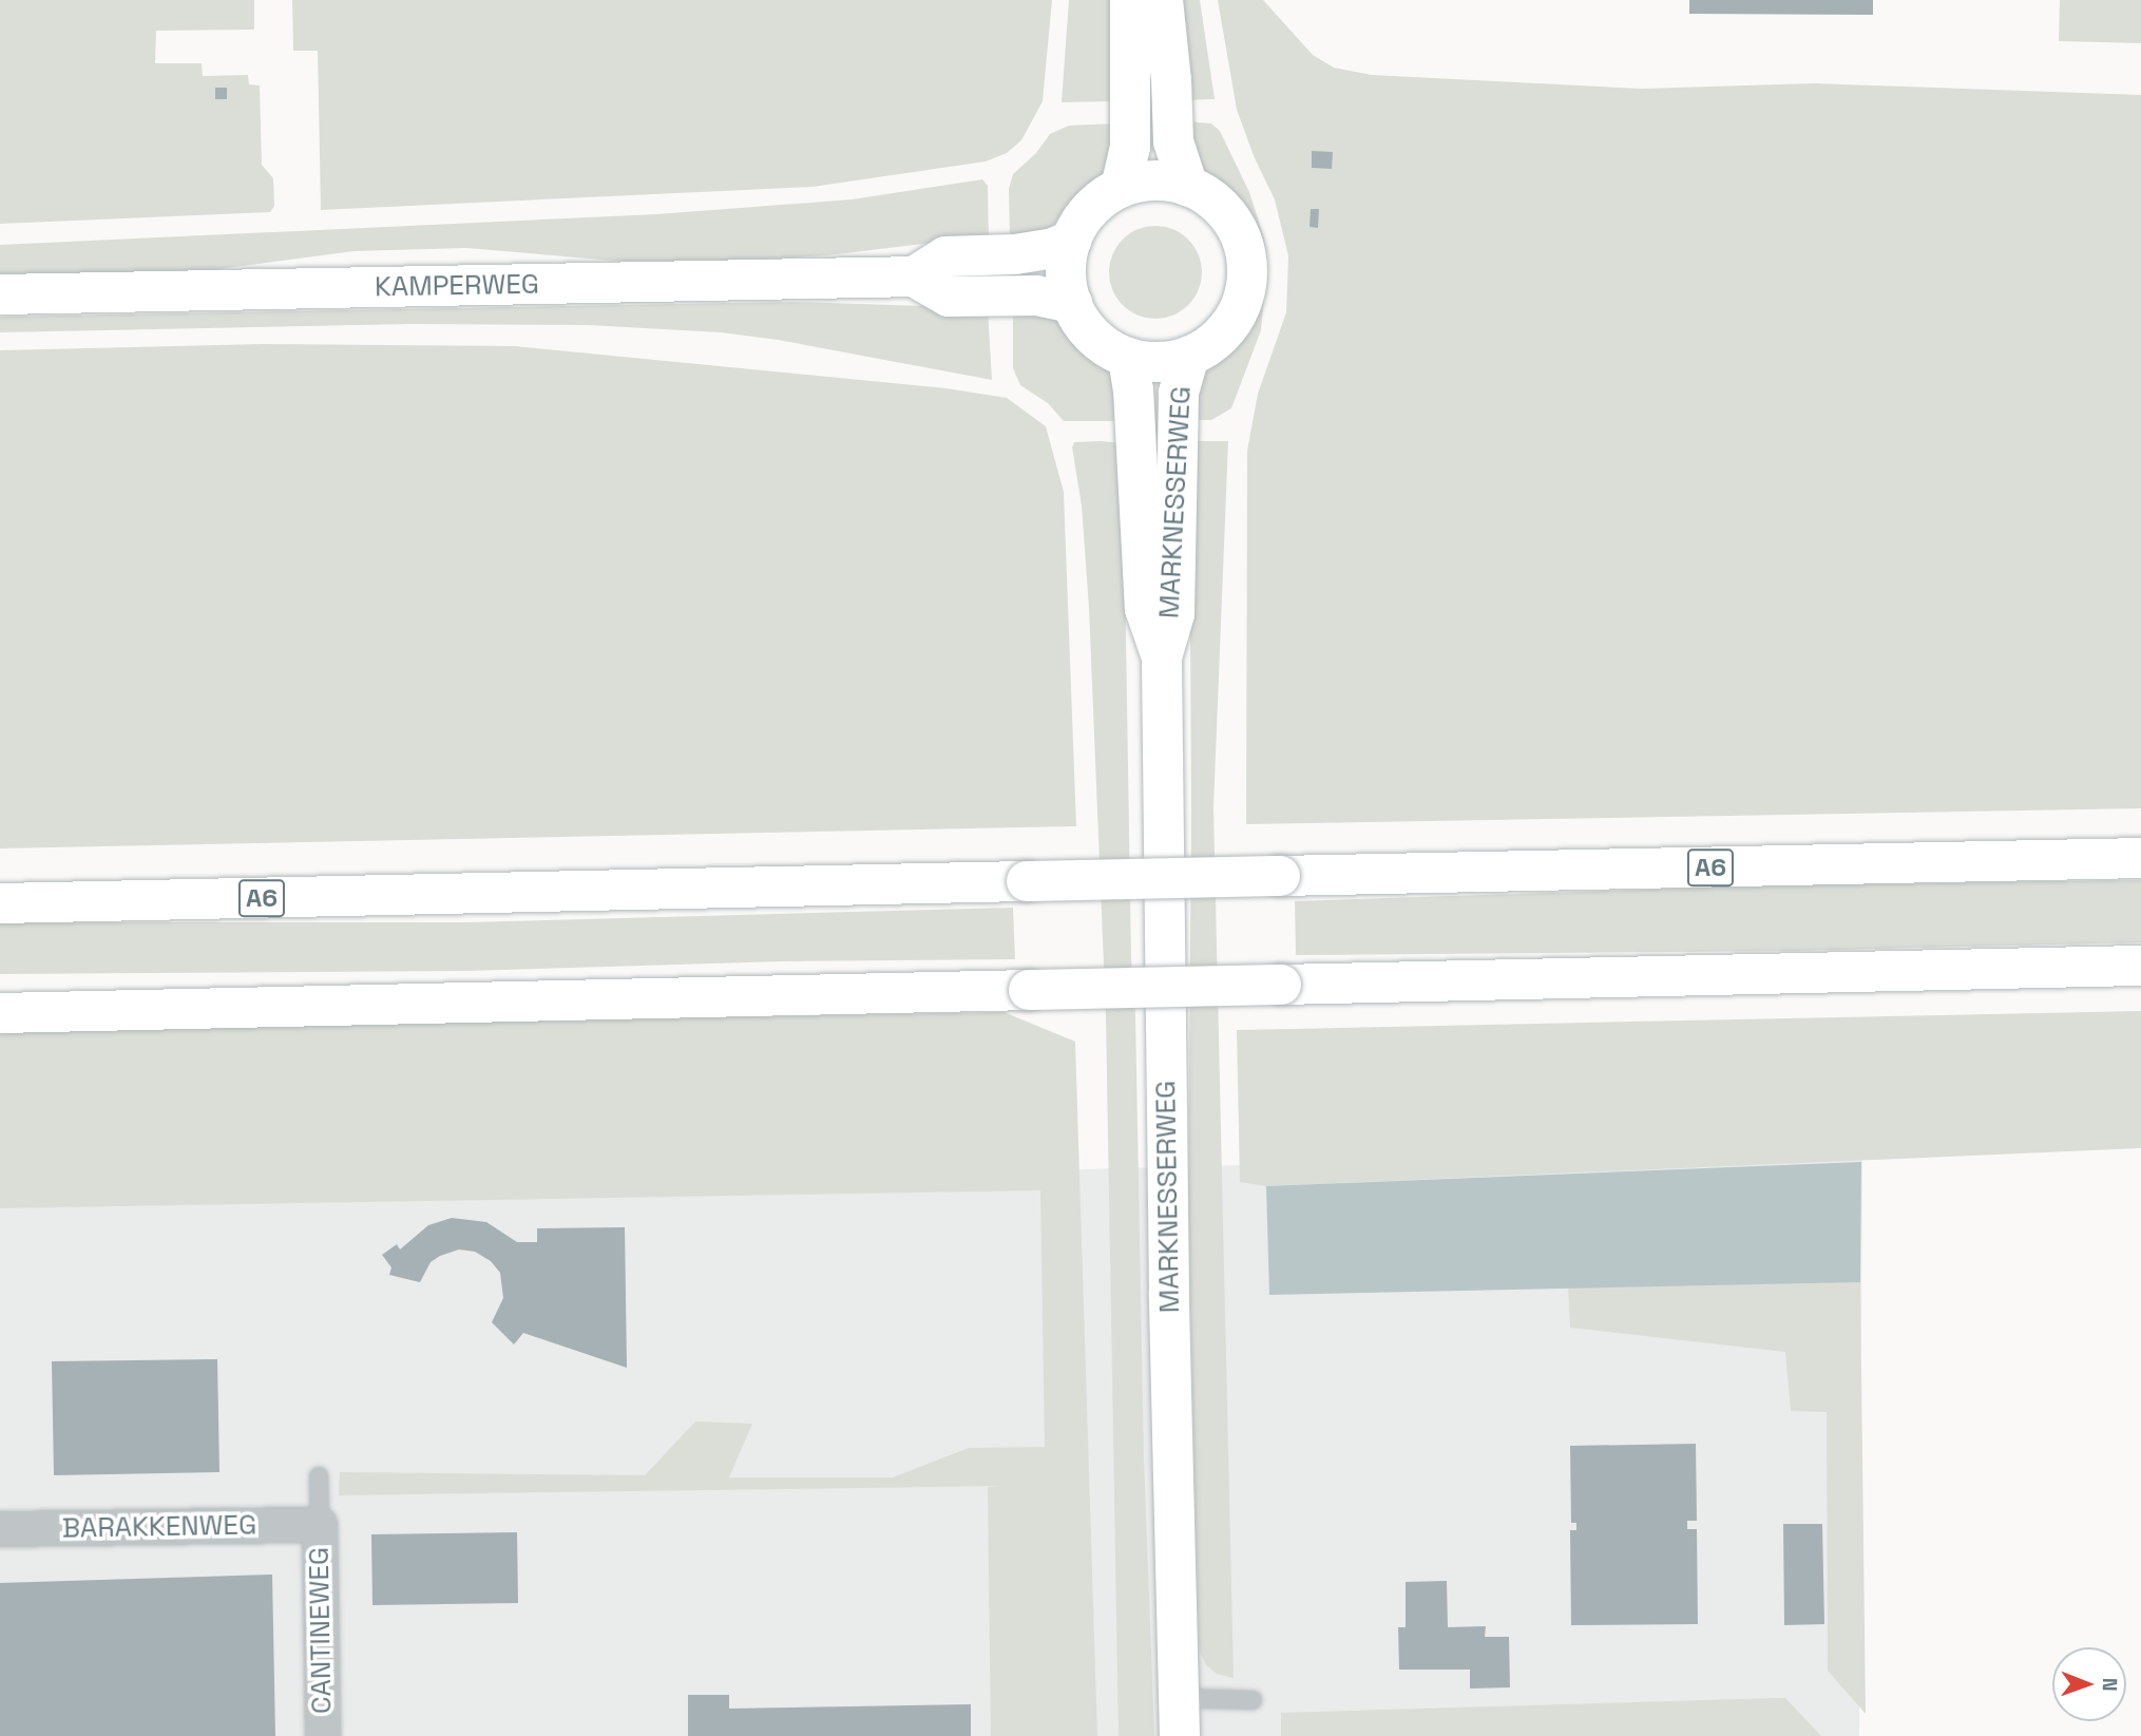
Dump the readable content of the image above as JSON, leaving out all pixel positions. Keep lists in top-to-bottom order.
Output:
{
  "streets": {
    "main road": ["KAMPERWEG", "MARKNESSERWEG", "A6"],
    "street": ["BARAKKENWEG", "CANTINEWEG"]
  },
  "crossings": [
    ["BARAKKENWEG", "CANTINEWEG"]
  ],
  "north": "right"
}
